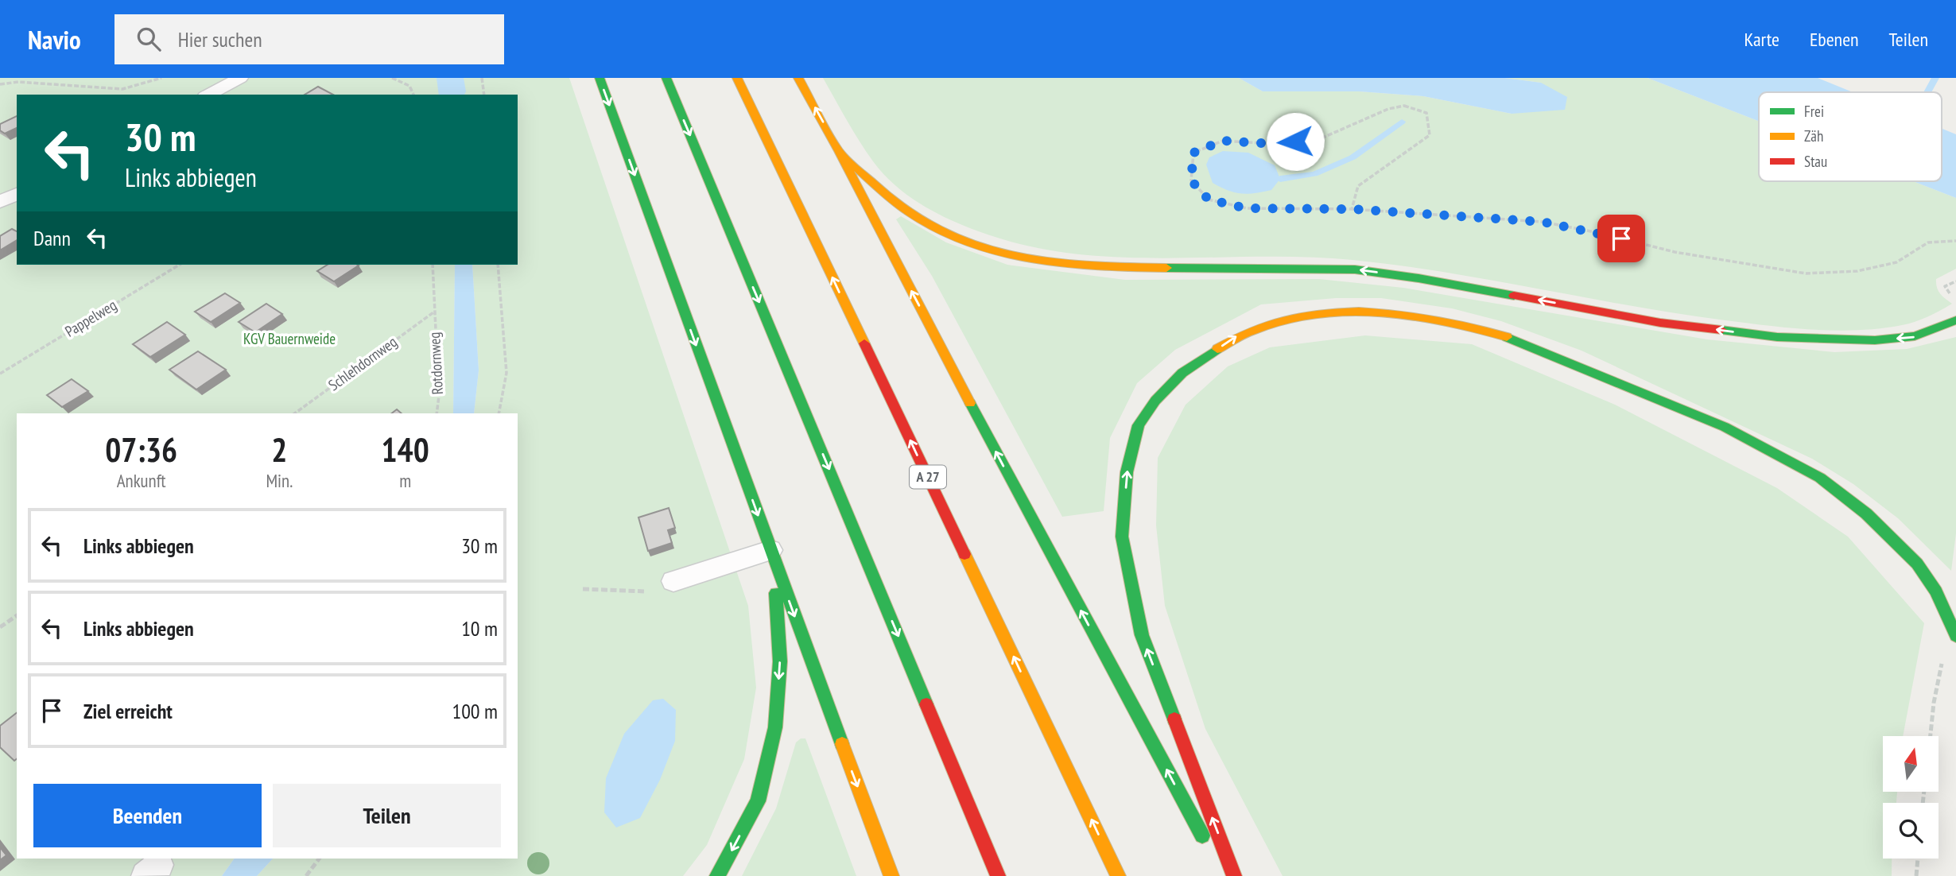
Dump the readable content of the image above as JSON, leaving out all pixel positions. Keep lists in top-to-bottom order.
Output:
{
  "streets": {
    "highway": ["A 27"],
    "path": ["Pappelweg", "Schlehdornweg", "Rotdornweg"]
  },
  "crossings": [
    ["Schlehdornweg", "Rotdornweg"]
  ],
  "parks": ["KGV Bauernweide"],
  "legend": ["Frei", "Zäh", "Stau"],
  "north": "top",
  "page": {
    "header": "Navio",
    "search": "Hier suchen",
    "nav": ["Karte", "Ebenen", "Teilen"],
    "turn": ["30 m", "Links abbiegen"],
    "then": "Dann",
    "eta": [
      "07:36",
      "Ankunft",
      "2",
      "Min.",
      "140",
      "m"
    ],
    "list": [
      {
        "name": "Links abbiegen",
        "value": "30 m"
      },
      {
        "name": "Links abbiegen",
        "value": "10 m"
      },
      {
        "name": "Ziel erreicht",
        "value": "100 m"
      }
    ],
    "buttons": ["Beenden", "Teilen"]
  }
}
